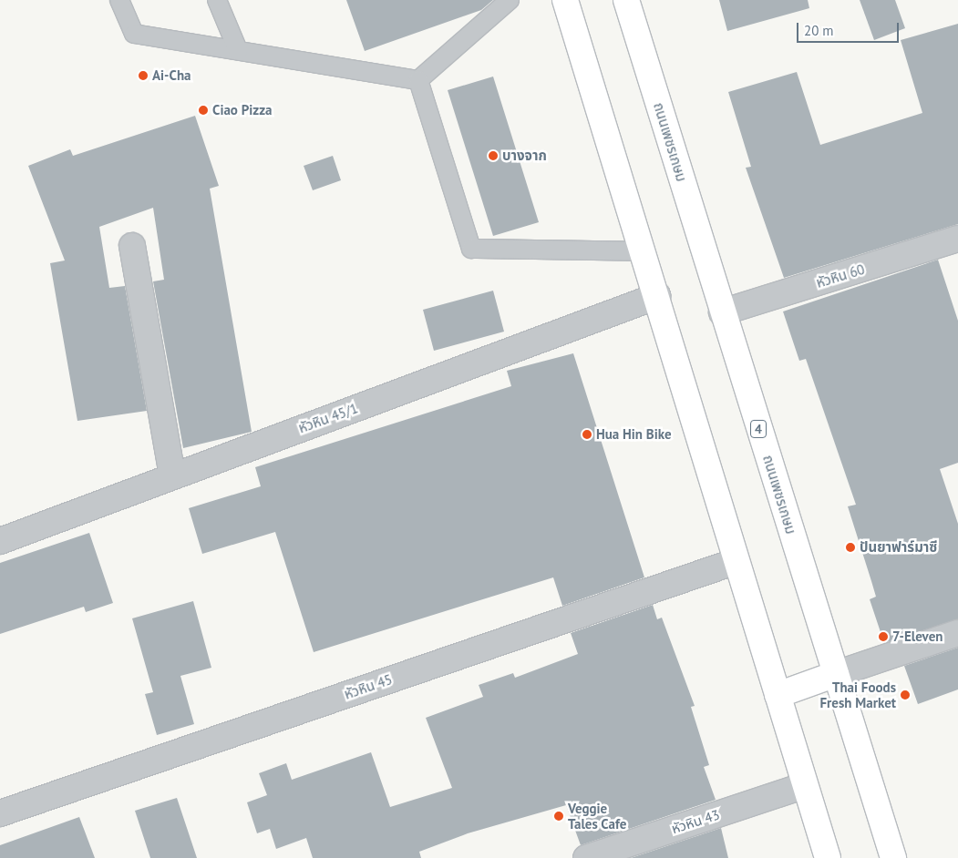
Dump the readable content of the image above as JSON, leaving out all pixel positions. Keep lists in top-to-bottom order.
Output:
{
  "streets": {
    "main road": ["ถนนเพชรเกษม", "4"],
    "street": [
      "หัวหิน 60",
      "หัวหิน 45/1",
      "หัวหิน 45",
      "หัวหิน 43"
    ]
  },
  "crossings": [
    ["ถนนเพชรเกษม", "หัวหิน 60"]
  ],
  "places": [
    "Ai-Cha",
    "Ciao Pizza",
    "บางจาก",
    "Hua Hin Bike",
    "ปันยาฟาร์มาซี",
    "7-Eleven",
    "Thai Foods Fresh Market",
    "Veggie Tales Cafe"
  ],
  "scale_bar": "20 m"
}
